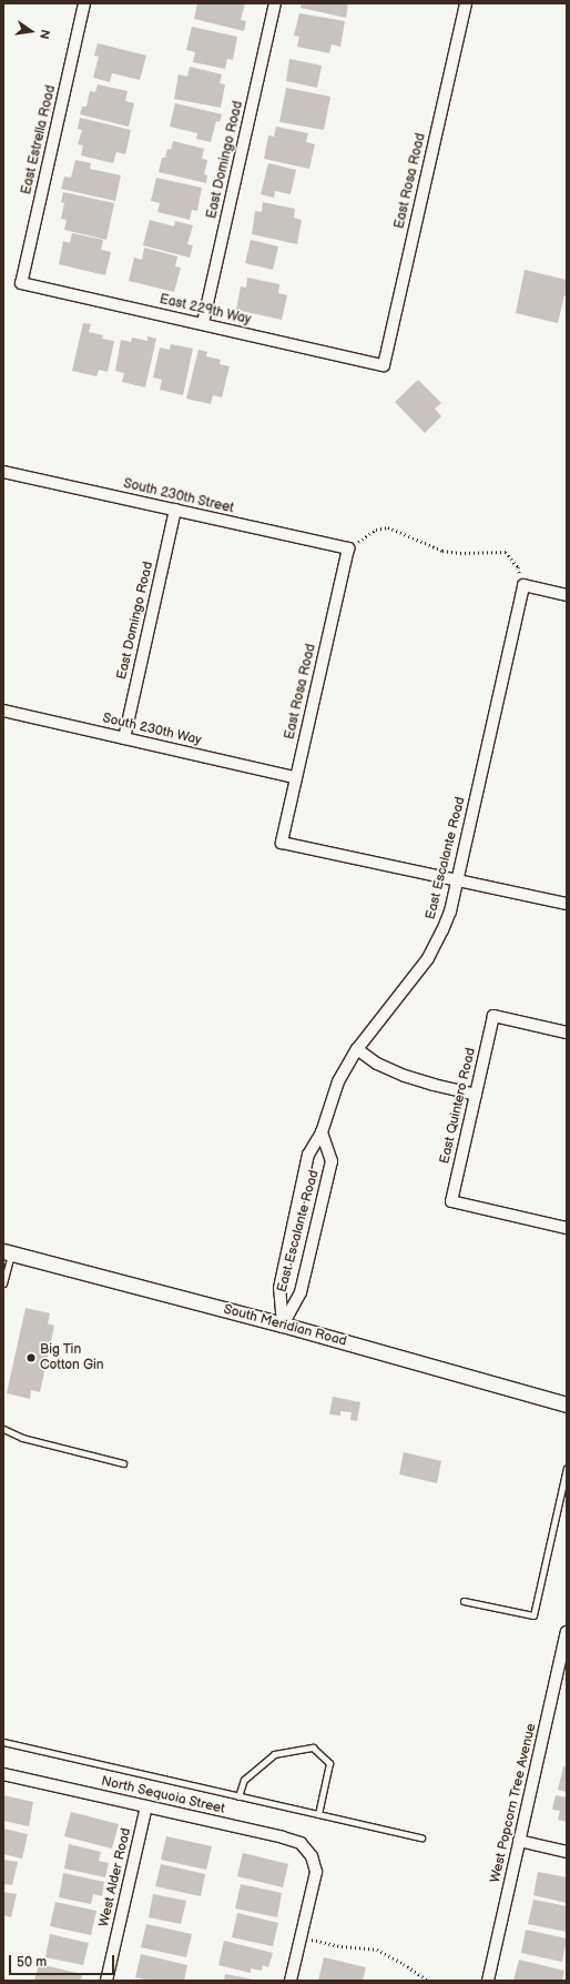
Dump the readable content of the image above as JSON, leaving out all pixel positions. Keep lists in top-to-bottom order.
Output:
{
  "streets": {
    "street": [
      "East Estrella Road",
      "East Domingo Road",
      "East Rosa Road",
      "East 229th Way",
      "South 230th Street",
      "South 230th Way",
      "East Escalante Road",
      "East Quintero Road",
      "South Meridian Road",
      "North Sequoia Street",
      "West Popcorn Tree Avenue",
      "West Alder Road"
    ]
  },
  "crossings": [
    ["East Estrella Road", "East 229th Way"],
    ["East Domingo Road", "East 229th Way"],
    ["East Domingo Road", "South 230th Street"],
    ["East Domingo Road", "South 230th Way"],
    ["East Rosa Road", "East 229th Way"],
    ["East Rosa Road", "South 230th Street"],
    ["East Rosa Road", "South 230th Way"],
    ["East Rosa Road", "East Escalante Road"],
    ["East Escalante Road", "South Meridian Road"],
    ["North Sequoia Street", "West Alder Road"]
  ],
  "places": ["Big Tin Cotton Gin"],
  "scale_bar": "50 m",
  "north": "right"
}
